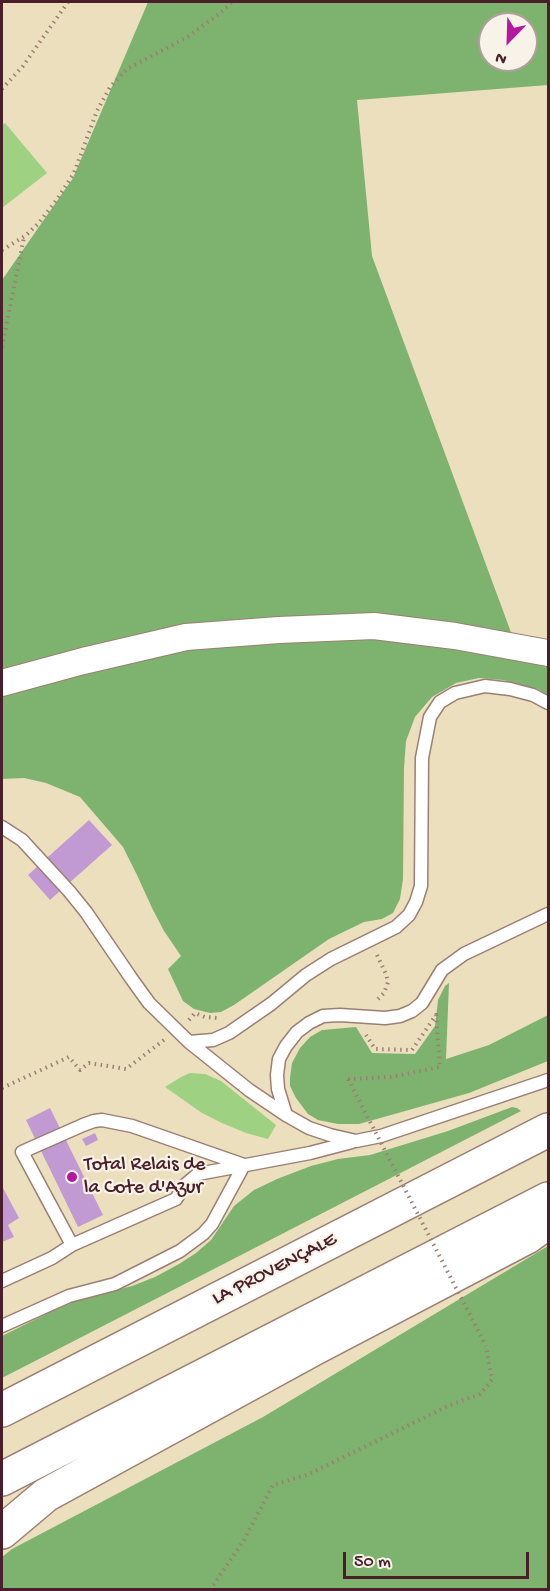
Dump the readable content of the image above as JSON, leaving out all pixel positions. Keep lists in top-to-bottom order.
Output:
{
  "streets": {
    "highway": ["LA PROVENÇALE"]
  },
  "places": ["Total Relais de la Cote d'Azur"],
  "scale_bar": "50 m",
  "north": "bottom left"
}
